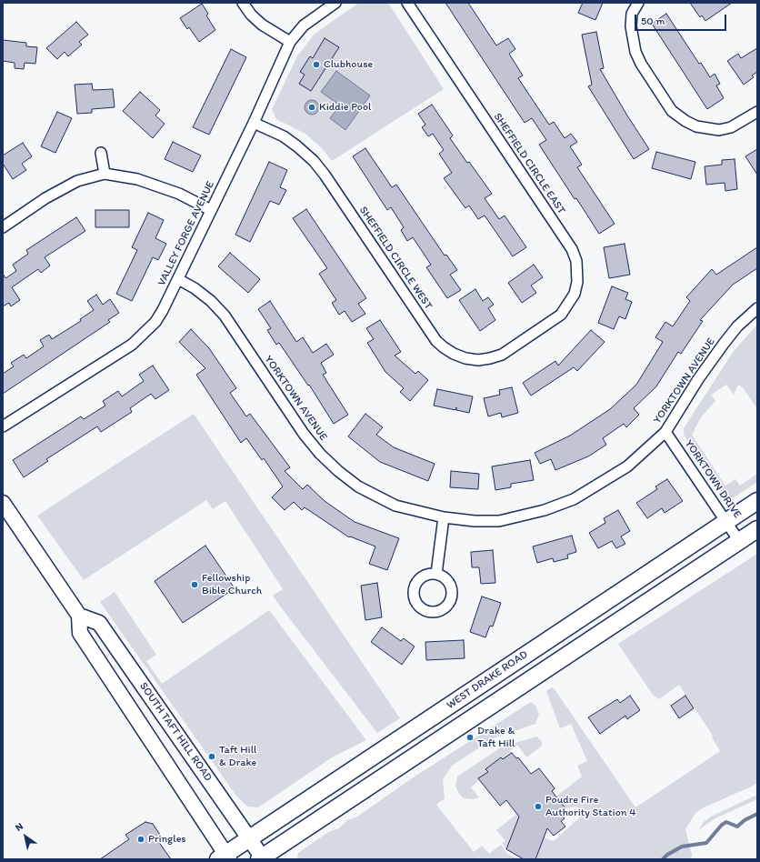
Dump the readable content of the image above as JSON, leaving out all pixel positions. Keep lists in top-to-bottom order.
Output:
{
  "streets": {
    "main road": ["WEST DRAKE ROAD", "SOUTH TAFT HILL ROAD"],
    "street": [
      "SHEFFIELD CIRCLE EAST",
      "VALLEY FORGE AVENUE",
      "SHEFFIELD CIRCLE WEST",
      "YORKTOWN AVENUE",
      "YORKTOWN DRIVE"
    ]
  },
  "crossings": [
    ["SHEFFIELD CIRCLE EAST", "SHEFFIELD CIRCLE WEST"],
    ["VALLEY FORGE AVENUE", "SHEFFIELD CIRCLE WEST"],
    ["VALLEY FORGE AVENUE", "YORKTOWN AVENUE"],
    ["YORKTOWN AVENUE", "YORKTOWN DRIVE"],
    ["YORKTOWN DRIVE", "WEST DRAKE ROAD"],
    ["WEST DRAKE ROAD", "SOUTH TAFT HILL ROAD"]
  ],
  "places": [
    "Clubhouse",
    "Kiddie Pool",
    "Fellowship Bible Church",
    "Drake & Taft Hill",
    "Taft Hill & Drake",
    "Poudre Fire Authority Station 4",
    "Pringles"
  ],
  "scale_bar": "50 m",
  "north": "top left"
}
